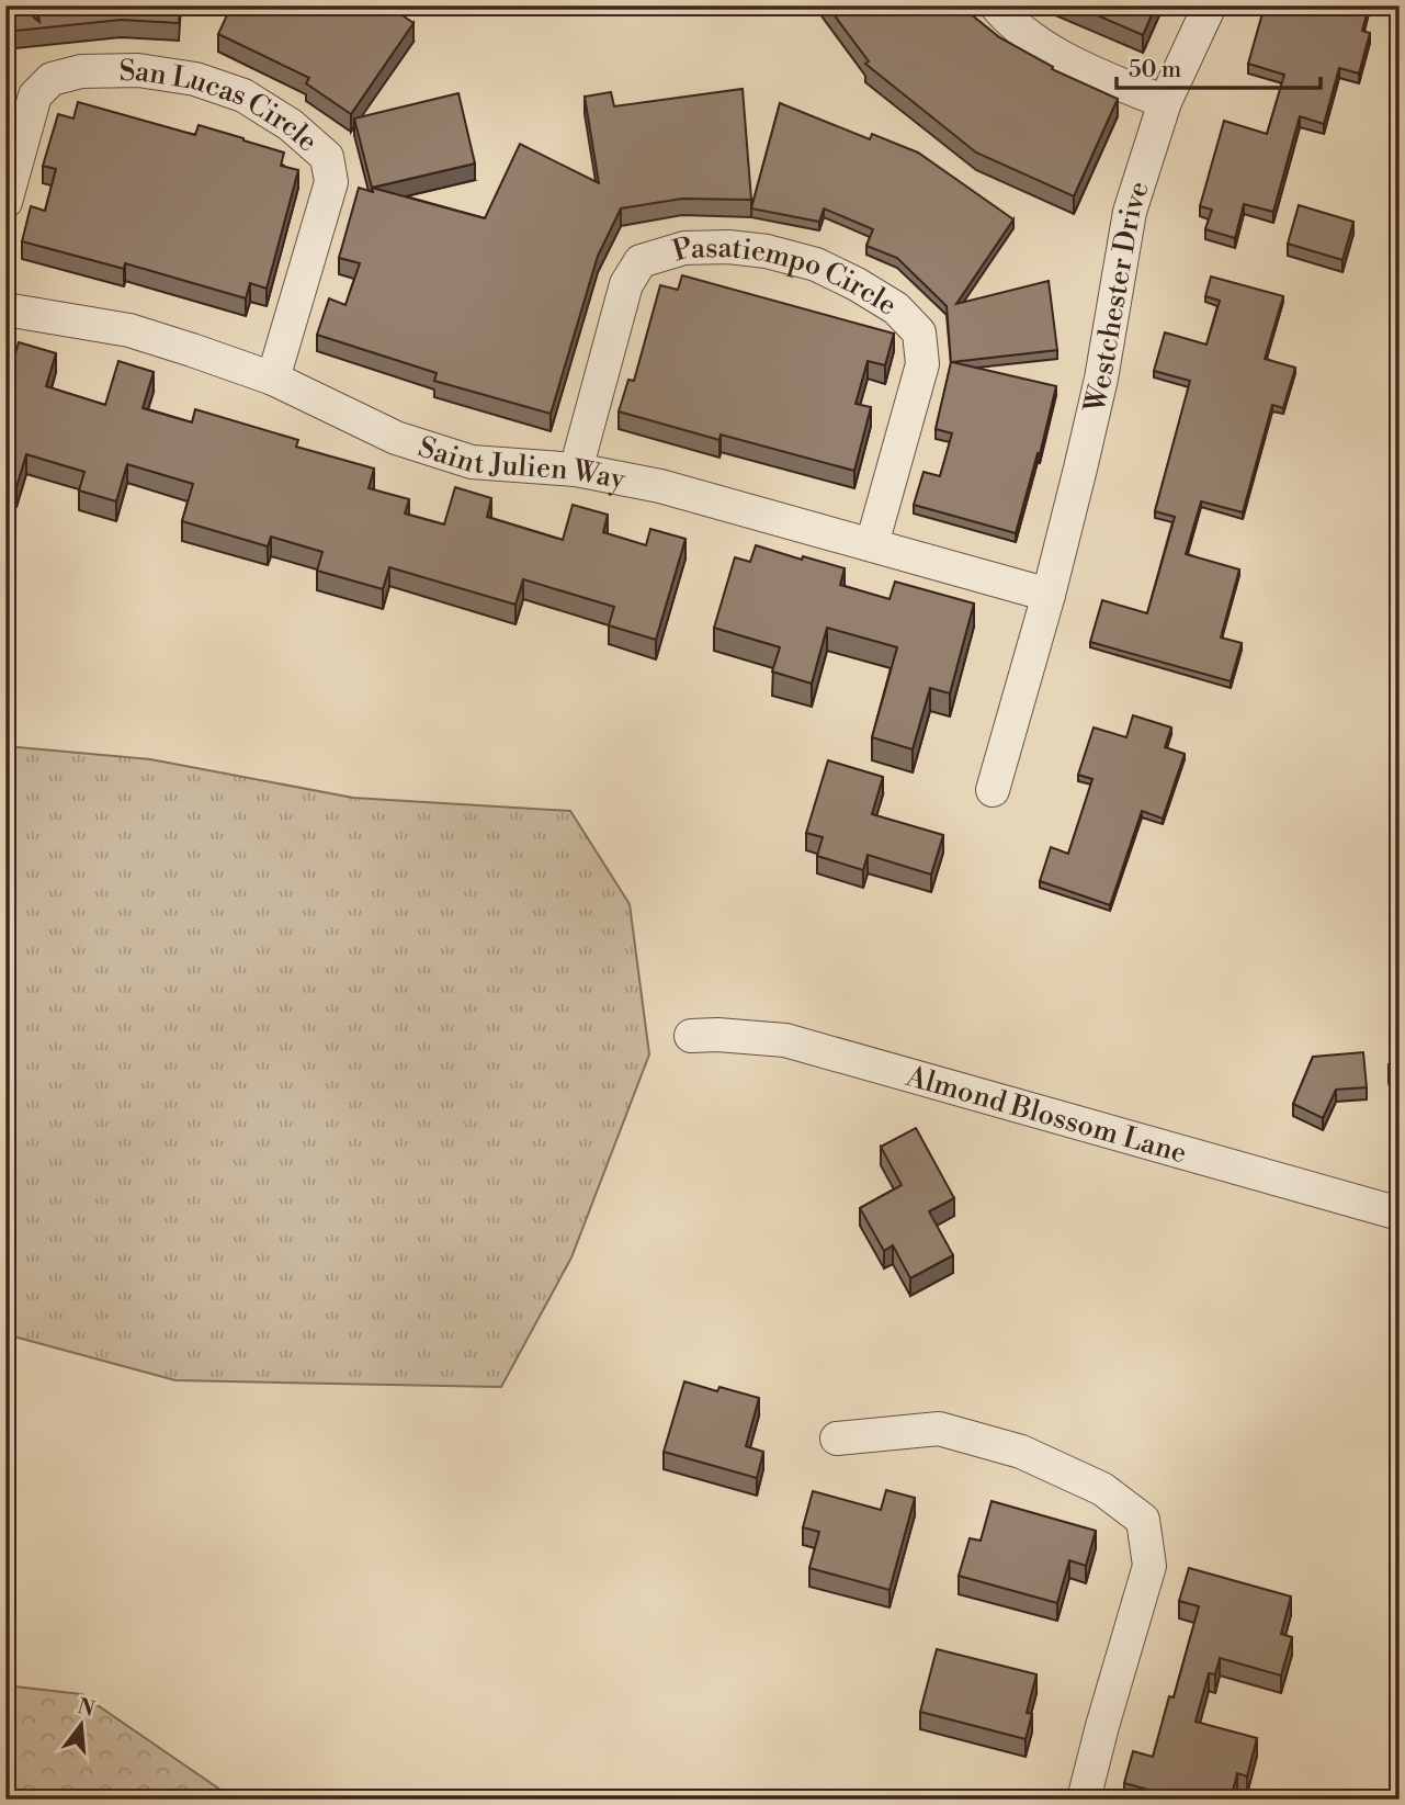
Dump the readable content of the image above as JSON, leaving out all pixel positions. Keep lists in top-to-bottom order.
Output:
{
  "streets": {
    "street": [
      "San Lucas Circle",
      "Pasatiempo Circle",
      "Westchester Drive",
      "Saint Julien Way",
      "Almond Blossom Lane"
    ]
  },
  "crossings": [
    ["San Lucas Circle", "Saint Julien Way"],
    ["Pasatiempo Circle", "Saint Julien Way"],
    ["Westchester Drive", "Saint Julien Way"]
  ],
  "scale_bar": "50 m",
  "north": "top"
}
